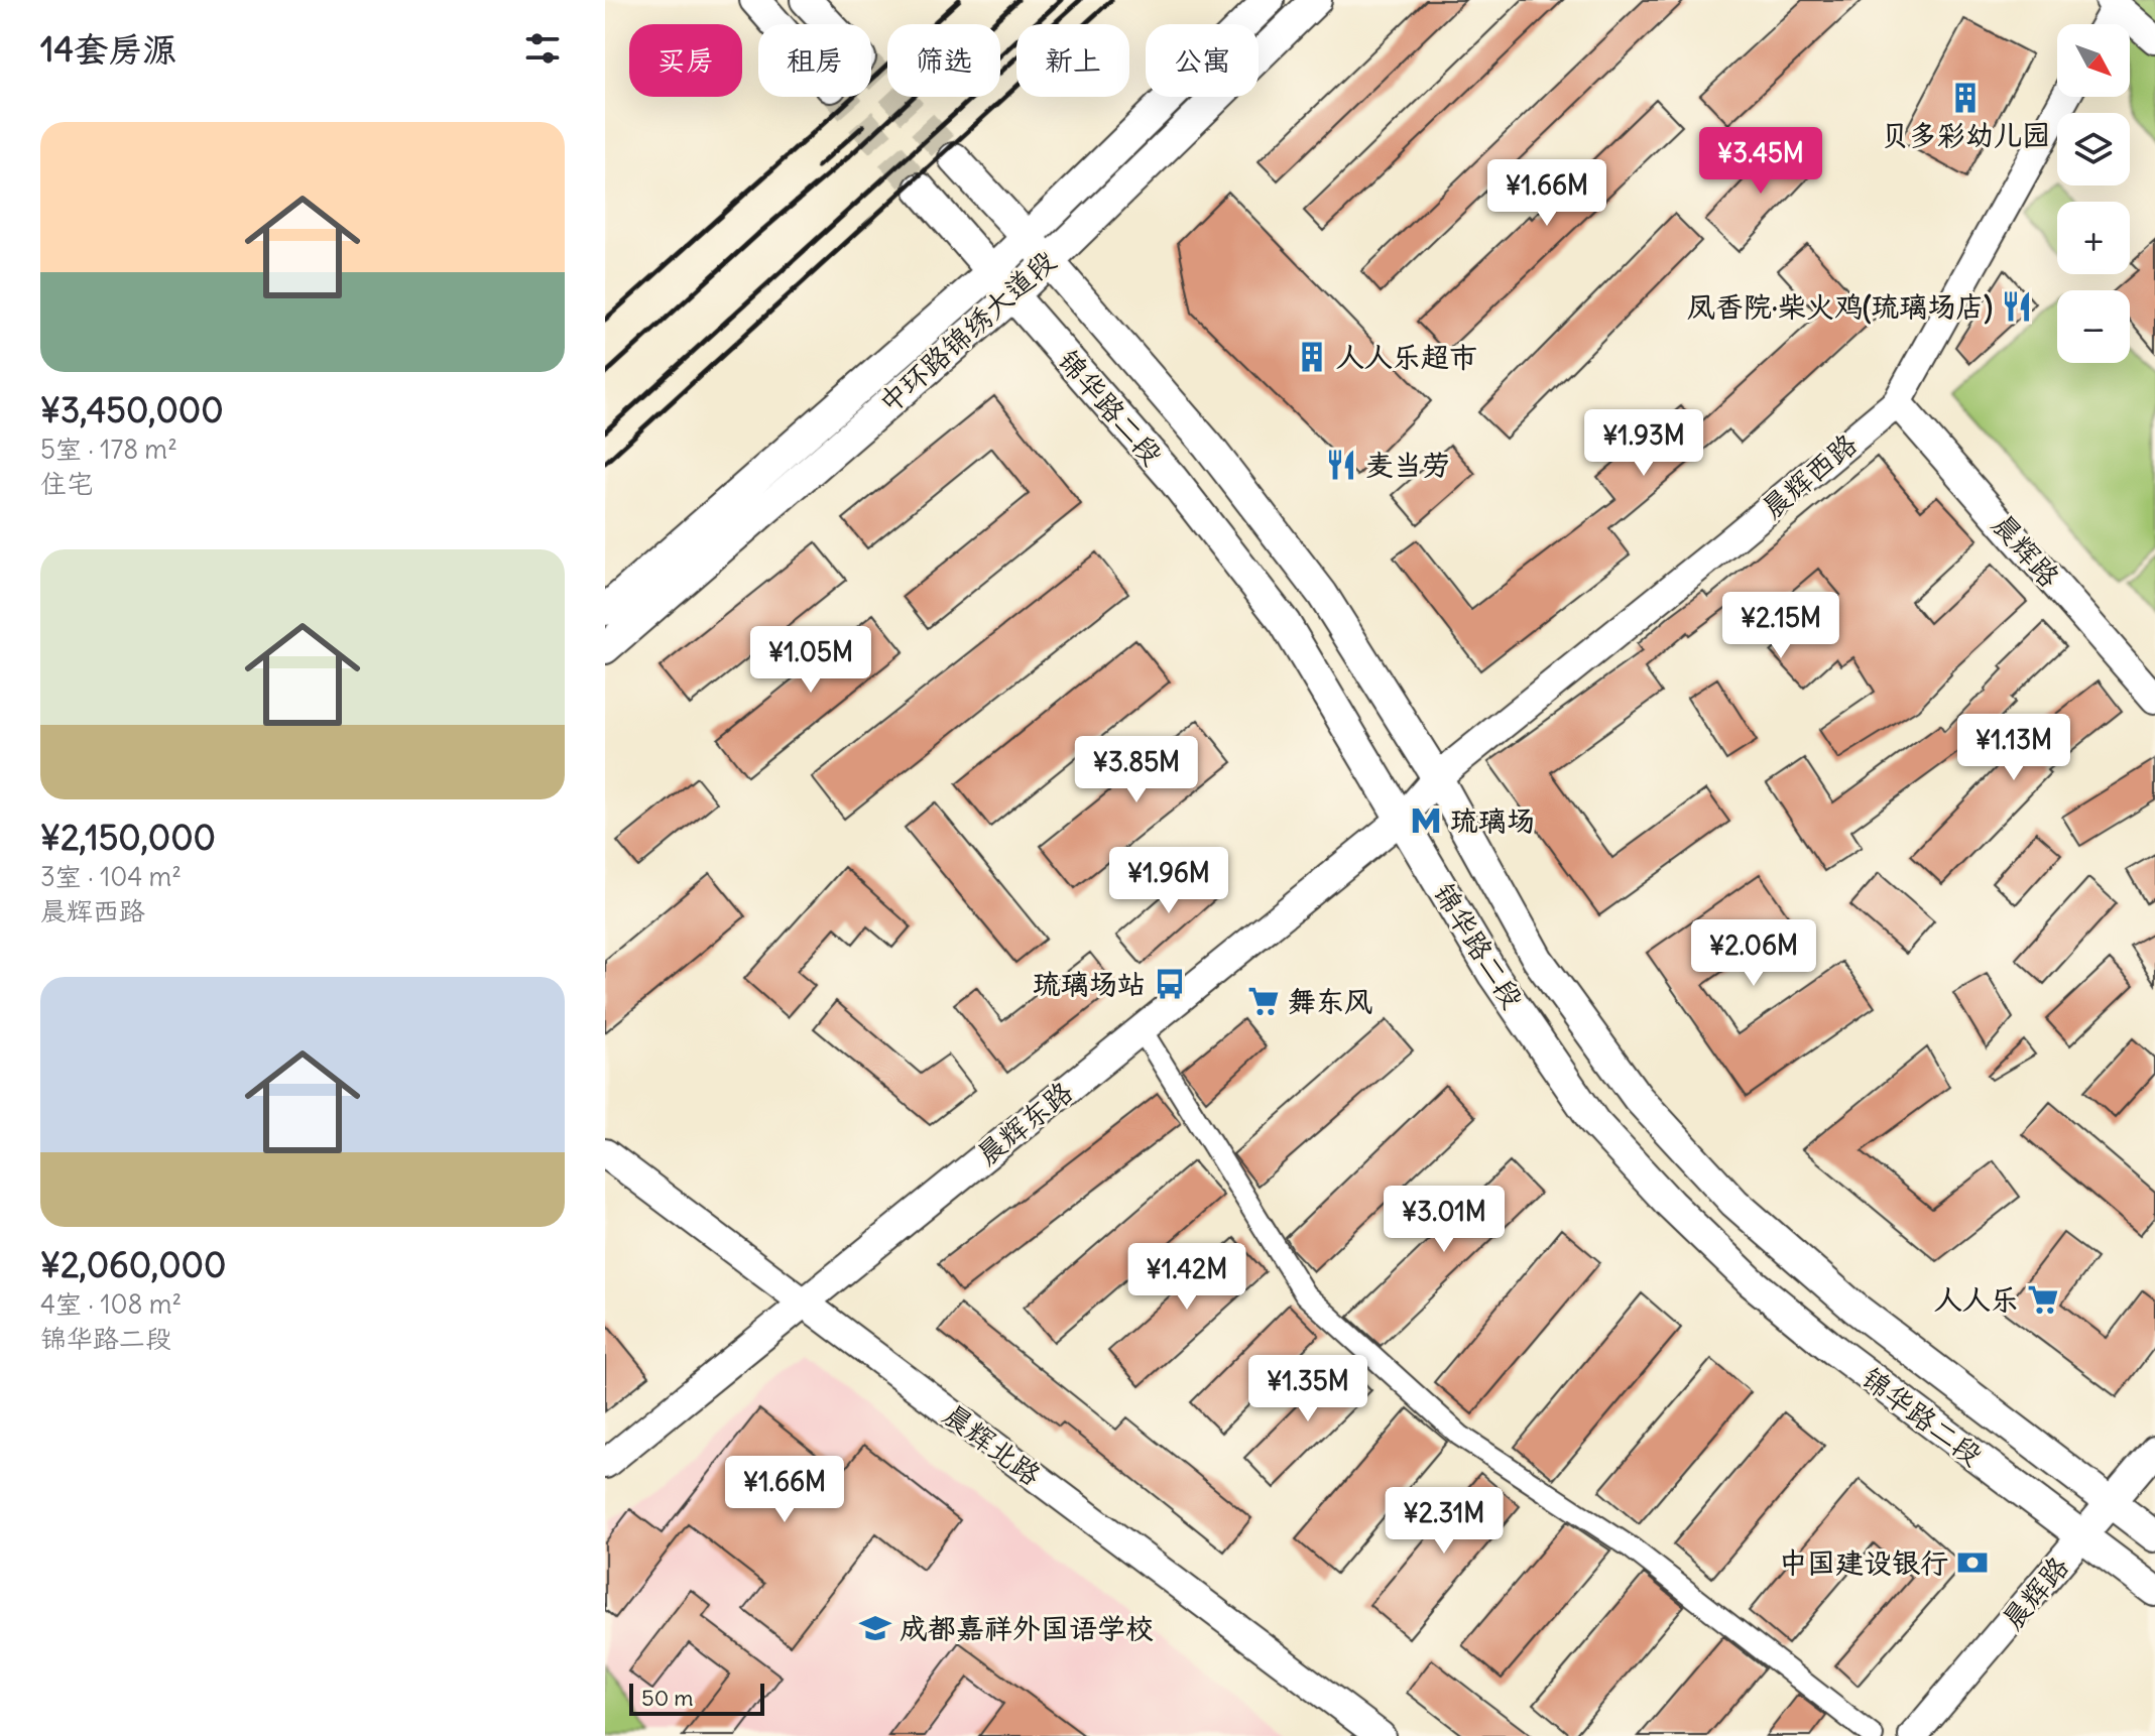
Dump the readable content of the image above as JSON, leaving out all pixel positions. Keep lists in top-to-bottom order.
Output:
{
  "streets": {
    "main road": ["中环路锦绣大道段", "锦华路二段"],
    "street": [
      "晨辉西路",
      "晨辉路",
      "晨辉东路",
      "晨辉北路"
    ]
  },
  "crossings": [
    ["中环路锦绣大道段", "锦华路二段"],
    ["锦华路二段", "晨辉西路"],
    ["锦华路二段", "晨辉路"],
    ["锦华路二段", "晨辉东路"],
    ["晨辉西路", "晨辉路"],
    ["晨辉西路", "晨辉东路"],
    ["晨辉东路", "晨辉北路"]
  ],
  "places": {
    "building": ["贝多彩幼儿园", "人人乐超市"],
    "restaurant": ["凤香院·柴火鸡(琉璃场店)", "麦当劳"],
    "metro station": ["琉璃场"],
    "bus stop": ["琉璃场站"],
    "supermarket": ["舞东风", "人人乐"],
    "bank": ["中国建设银行"],
    "school or university": ["成都嘉祥外国语学校"]
  },
  "scale_bar": "50 m",
  "north": "bottom right",
  "page": {
    "heading": "14套房源",
    "map_buttons": ["+", "−"],
    "chip": [
      "买房",
      "租房",
      "筛选",
      "新上",
      "公寓"
    ],
    "list": [
      {
        "name": "¥3,450,000",
        "note": "5室 · 178 m² · 住宅"
      },
      {
        "name": "¥2,150,000",
        "note": "3室 · 104 m² · 晨辉西路"
      },
      {
        "name": "¥2,060,000",
        "note": "4室 · 108 m² · 锦华路二段"
      }
    ],
    "price": [
      "¥3.45M",
      "¥1.66M",
      "¥1.93M",
      "¥2.15M",
      "¥1.05M",
      "¥1.13M",
      "¥3.85M",
      "¥1.96M",
      "¥2.06M",
      "¥3.01M",
      "¥1.42M",
      "¥1.35M",
      "¥1.66M",
      "¥2.31M"
    ],
    "scale": "50 m"
  }
}
